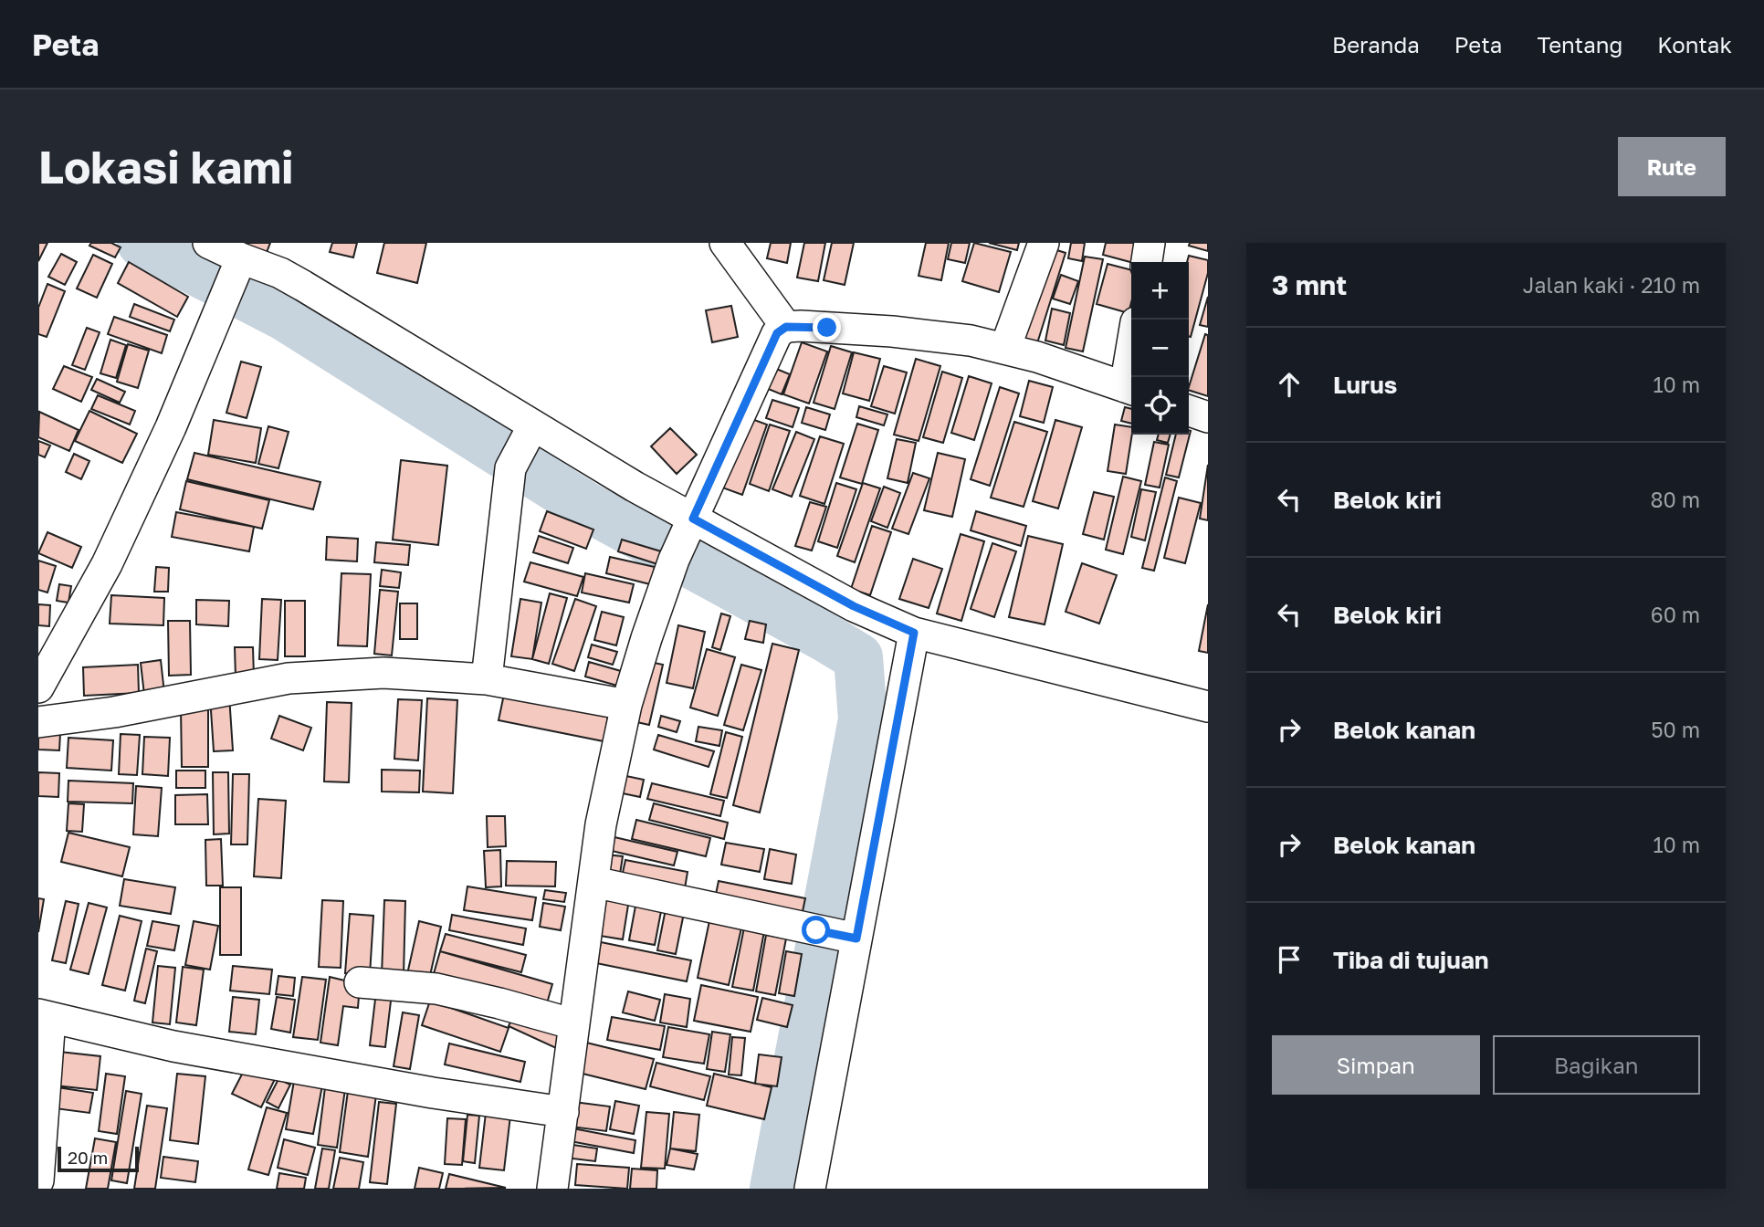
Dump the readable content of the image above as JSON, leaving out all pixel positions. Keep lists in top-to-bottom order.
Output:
{
  "scale_bar": "20 m",
  "page": {
    "header": "Peta",
    "nav": [
      "Beranda",
      "Peta",
      "Tentang",
      "Kontak"
    ],
    "buttons": [
      "Rute",
      ["Simpan", "Bagikan"]
    ],
    "title": "Lokasi kami",
    "heading": ["3 mnt", "Jalan kaki · 210 m"],
    "map_buttons": ["+", "−"],
    "list": [
      ["Lurus", "10 m"],
      ["Belok kiri", "80 m"],
      ["Belok kiri", "60 m"],
      ["Belok kanan", "50 m"],
      ["Belok kanan", "10 m"],
      "Tiba di tujuan"
    ],
    "scale": "20 m"
  }
}
